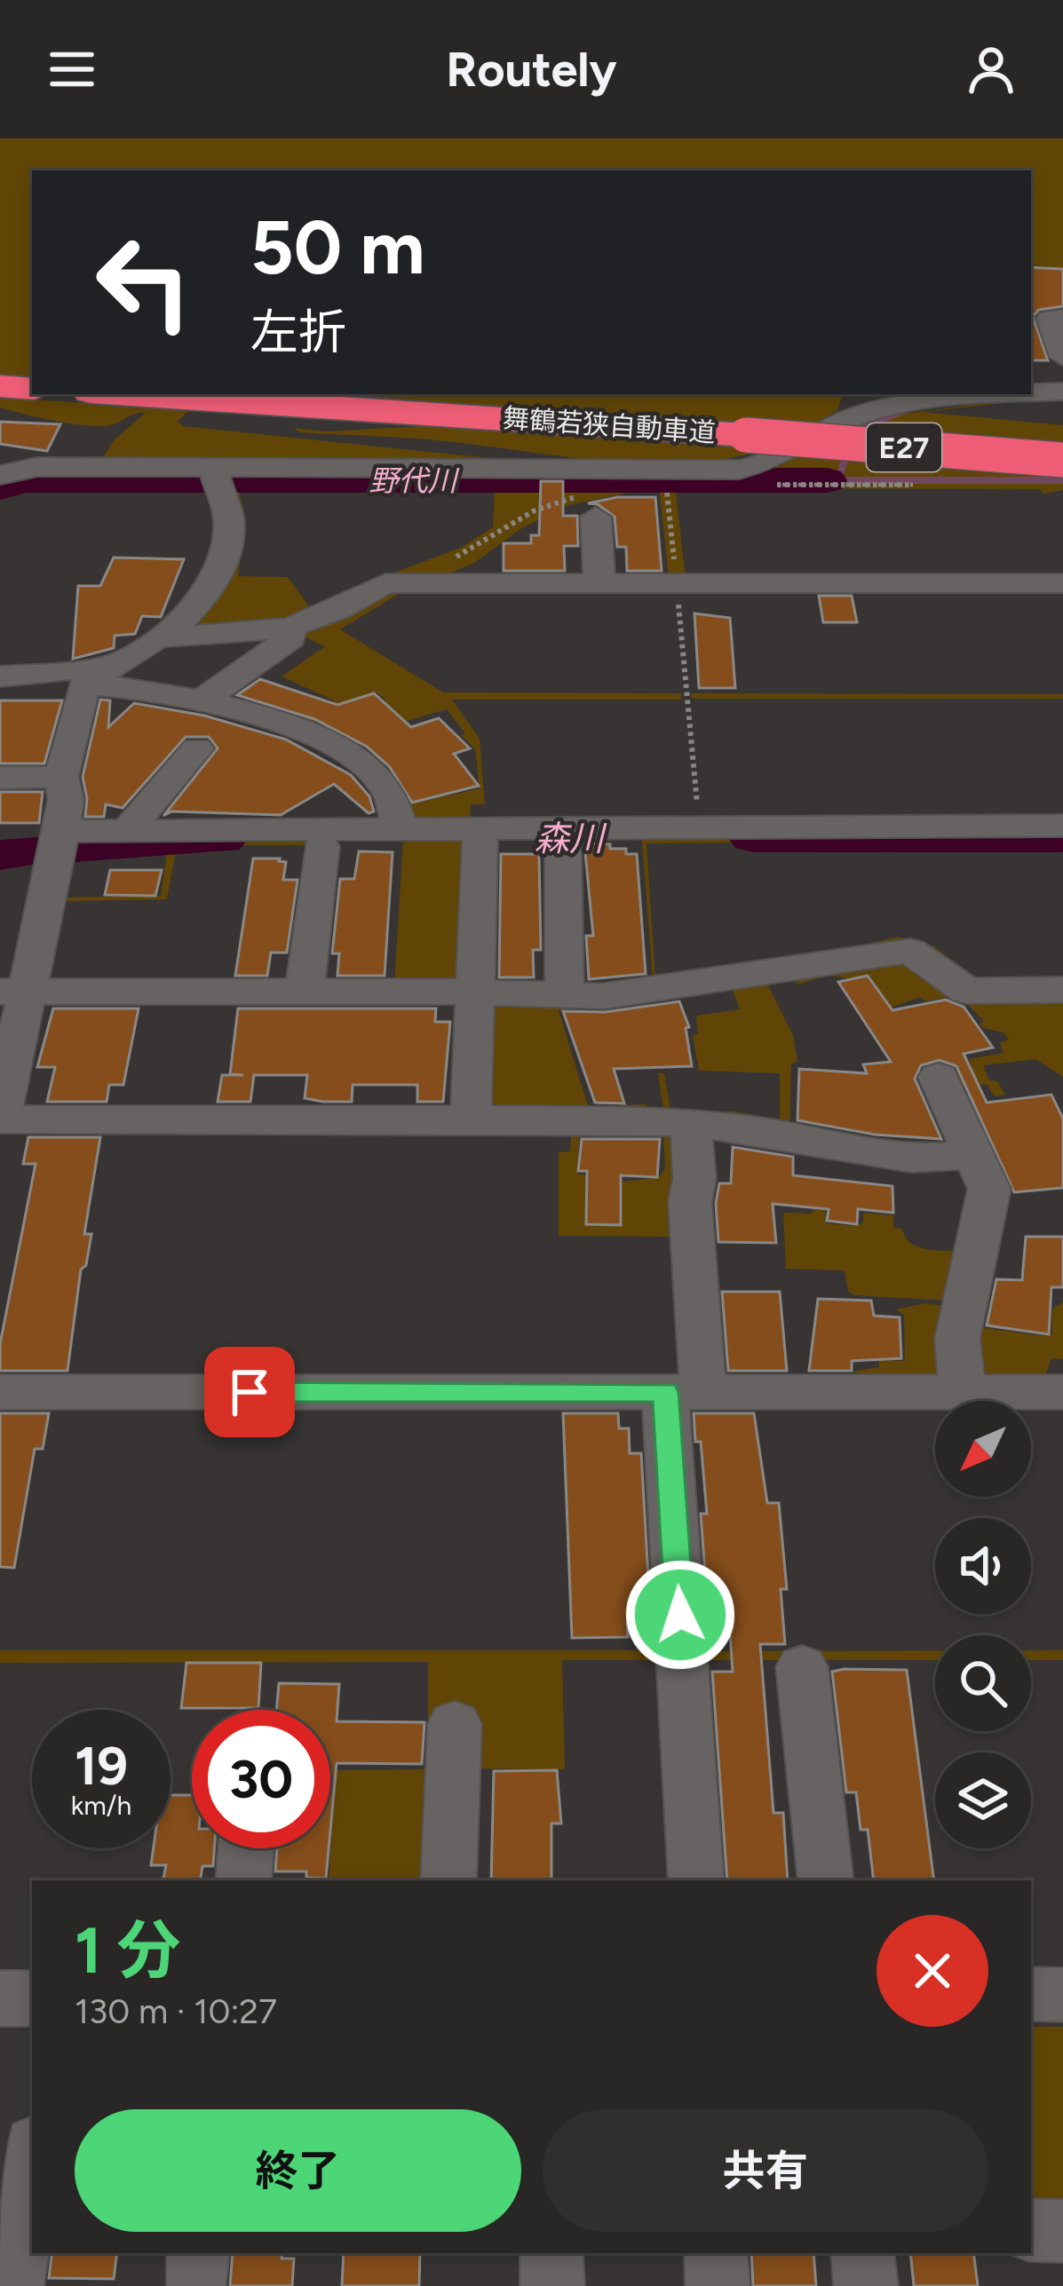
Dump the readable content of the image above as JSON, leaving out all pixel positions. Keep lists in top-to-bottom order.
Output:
{
  "streets": {
    "highway": ["舞鶴若狭自動車道", "E27"]
  },
  "water": ["野代川", "森川"],
  "north": "bottom left",
  "page": {
    "header": "Routely",
    "turn": ["50 m", "左折"],
    "speed": "19 km/h",
    "limit": "30",
    "heading": ["1 分", "130 m · 10:27"],
    "buttons": ["終了", "共有"]
  }
}
